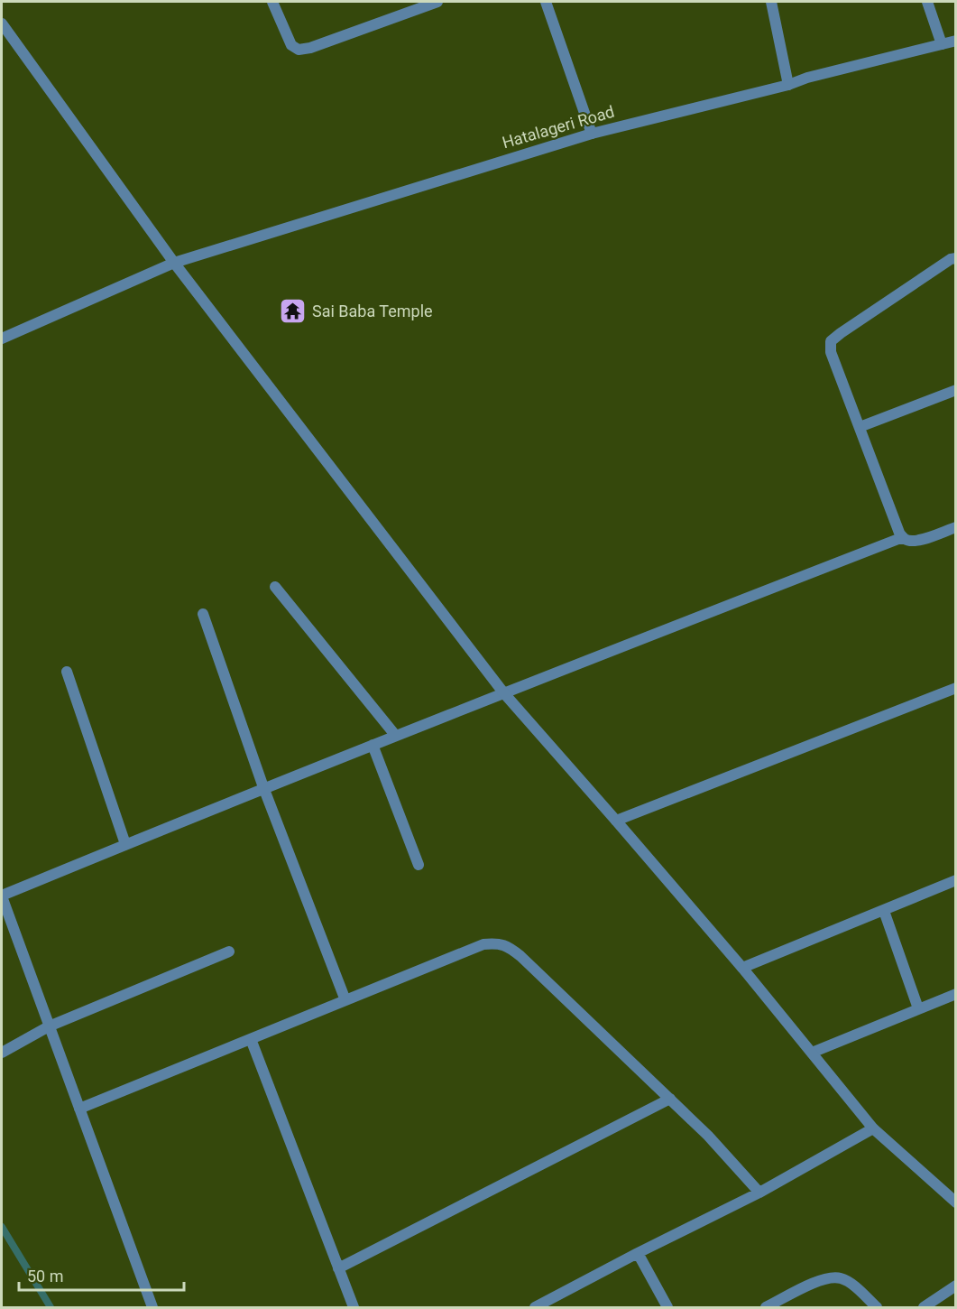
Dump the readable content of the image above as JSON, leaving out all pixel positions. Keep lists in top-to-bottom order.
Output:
{
  "streets": {
    "street": ["Hatalageri Road"]
  },
  "places": {
    "temple": ["Sai Baba Temple"]
  },
  "scale_bar": "50 m"
}
